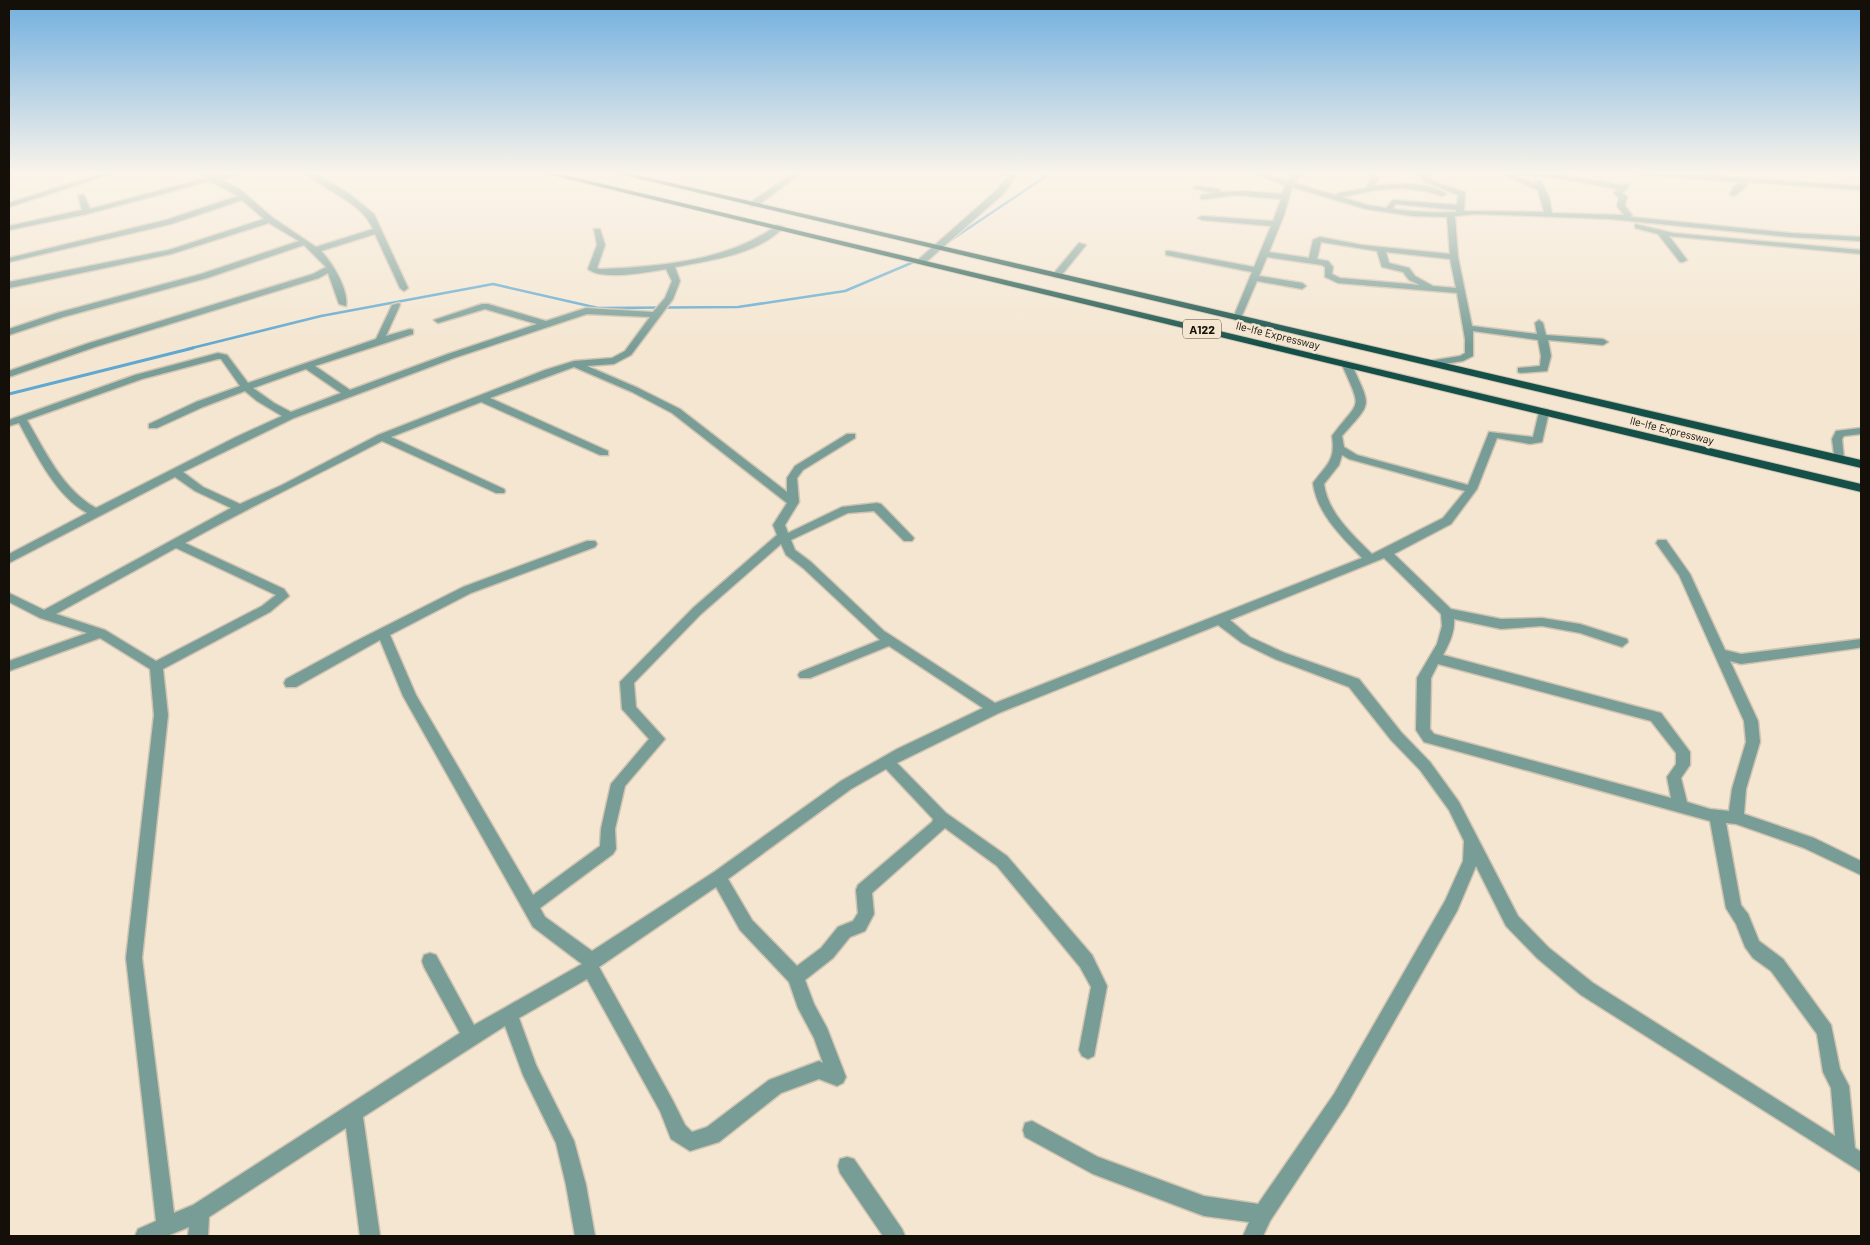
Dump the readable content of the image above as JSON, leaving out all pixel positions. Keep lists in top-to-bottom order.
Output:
{
  "streets": {
    "highway": ["A122", "Ile-Ife Expressway"]
  }
}
